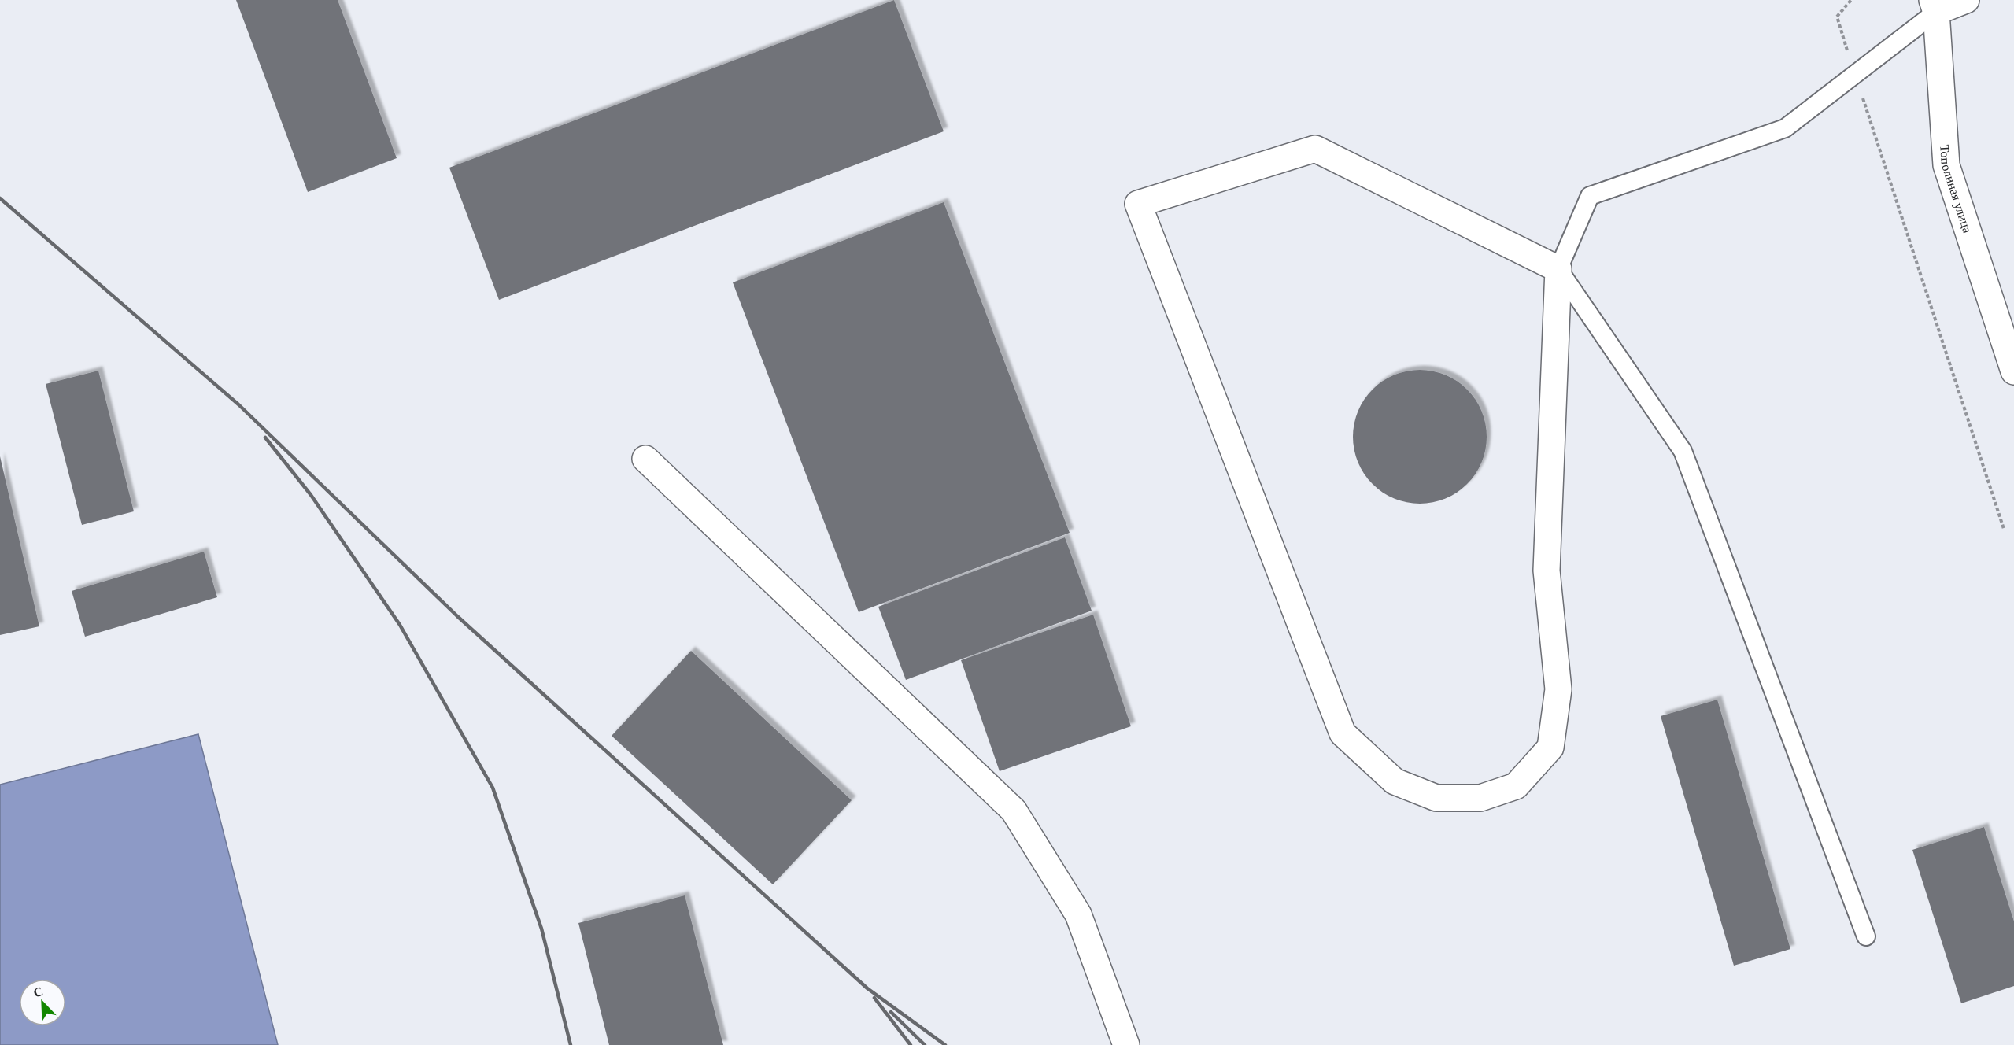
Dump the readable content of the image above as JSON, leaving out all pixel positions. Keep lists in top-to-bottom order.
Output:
{
  "streets": {
    "street": ["Тополиная улица"]
  },
  "north": "top left"
}
